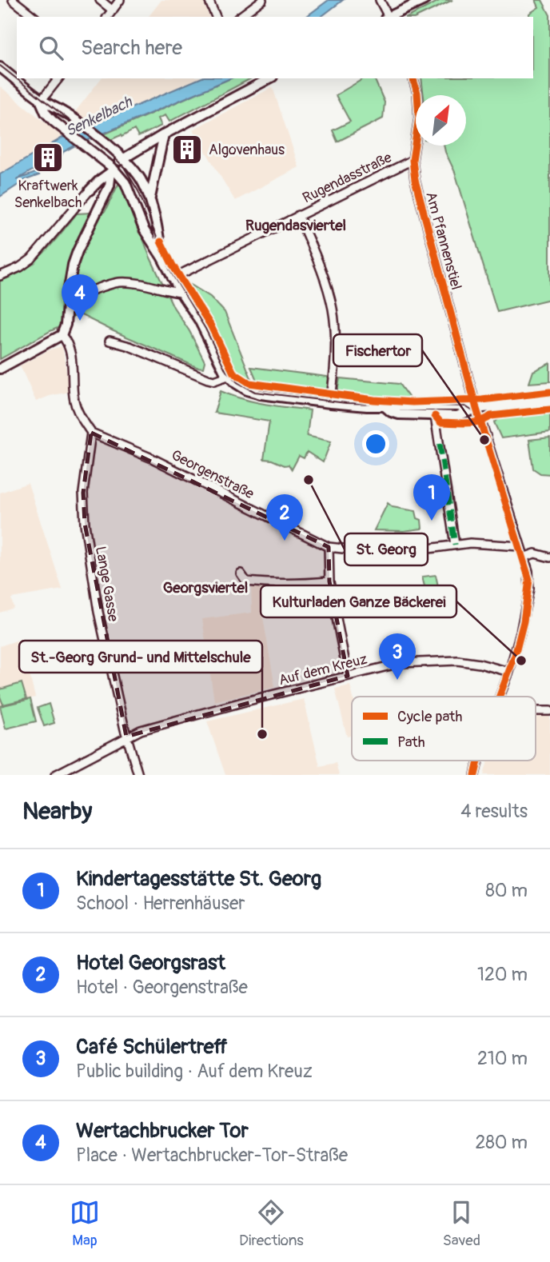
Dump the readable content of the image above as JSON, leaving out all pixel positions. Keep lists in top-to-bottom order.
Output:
{
  "streets": {
    "street": [
      "Rugendasstraße",
      "Am Pfannenstiel",
      "Georgenstraße",
      "Lange Gasse",
      "Auf dem Kreuz"
    ]
  },
  "crossings": [
    ["Rugendasstraße", "Am Pfannenstiel"],
    ["Am Pfannenstiel", "Georgenstraße"],
    ["Am Pfannenstiel", "Auf dem Kreuz"],
    ["Georgenstraße", "Lange Gasse"],
    ["Lange Gasse", "Auf dem Kreuz"]
  ],
  "districts": ["Rugendasviertel", "Georgsviertel"],
  "water": ["Senkelbach"],
  "places": {
    "building": ["Algovenhaus", "Kraftwerk Senkelbach"],
    "other": [
      "Fischertor",
      "St. Georg",
      "Kulturladen Ganze Bäckerei",
      "St.-Georg Grund- und Mittelschule"
    ]
  },
  "legend": ["Cycle path", "Path"],
  "north": "top right",
  "page": {
    "search": "Search here",
    "pins": [
      "4",
      "1",
      "2",
      "3"
    ],
    "heading": ["Nearby", "4 results"],
    "list": [
      {
        "mark": "1",
        "name": "Kindertagesstätte St. Georg",
        "note": "School · Herrenhäuser",
        "value": "80 m"
      },
      {
        "mark": "2",
        "name": "Hotel Georgsrast",
        "note": "Hotel · Georgenstraße",
        "value": "120 m"
      },
      {
        "mark": "3",
        "name": "Café Schülertreff",
        "note": "Public building · Auf dem Kreuz",
        "value": "210 m"
      },
      {
        "mark": "4",
        "name": "Wertachbrucker Tor",
        "note": "Place · Wertachbrucker-Tor-Straße",
        "value": "280 m"
      }
    ],
    "nav": ["Map", "Directions", "Saved"]
  }
}
